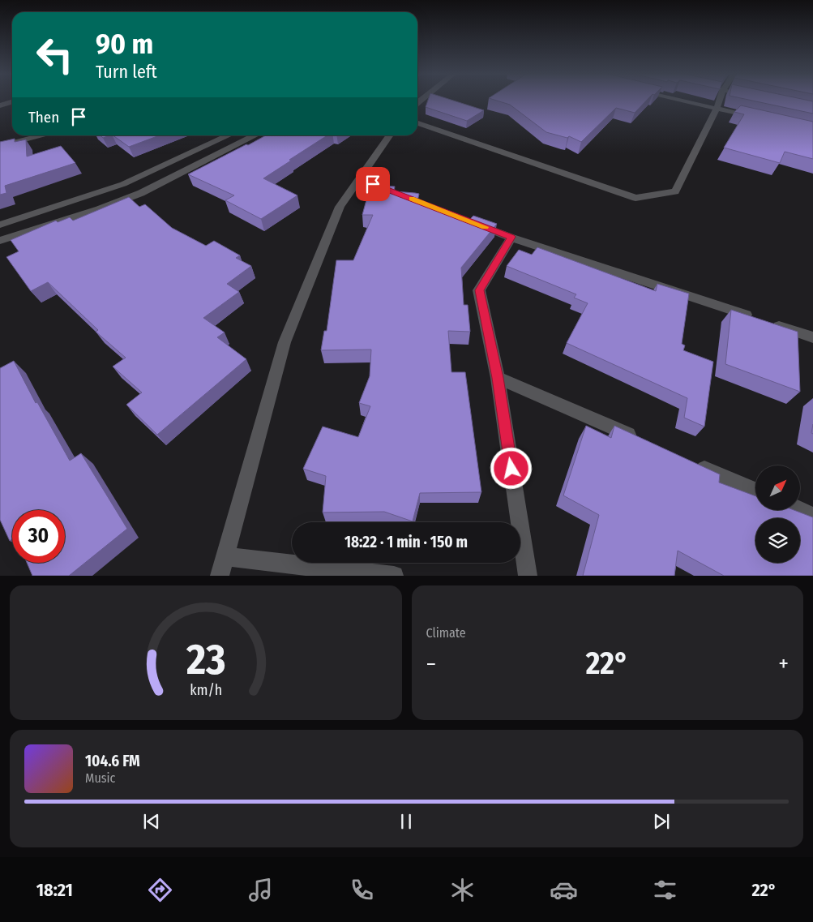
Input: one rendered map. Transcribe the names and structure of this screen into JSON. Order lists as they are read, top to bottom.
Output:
{
  "north": "top right",
  "page": {
    "turn": ["90 m", "Turn left"],
    "then": "Then",
    "limit": "30",
    "trip": "18:22 · 1 min · 150 m",
    "tile": "Climate",
    "heat": ["−", "22°", "+"],
    "song": ["104.6 FM", "Music"],
    "tabs": ["18:21", "22°"],
    "gauge": ["23", "km/h"]
  }
}
